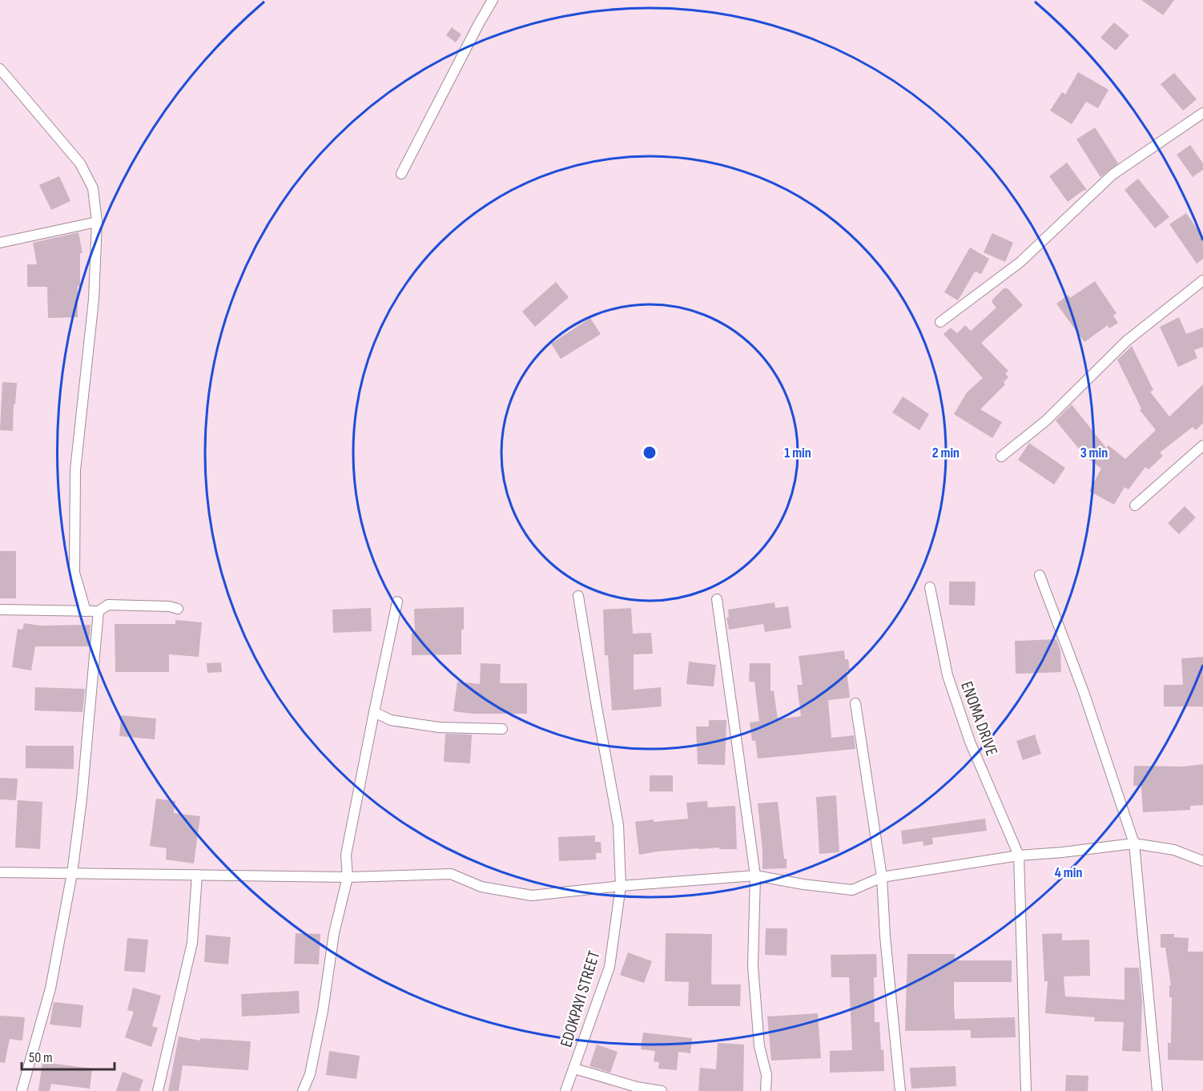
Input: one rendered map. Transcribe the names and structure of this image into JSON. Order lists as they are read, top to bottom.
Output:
{
  "streets": {
    "street": ["ENOMA DRIVE", "EDOKPAYI STREET"]
  },
  "scale_bar": "50 m",
  "rings": [
    "1 min",
    "2 min",
    "3 min",
    "4 min"
  ]
}
